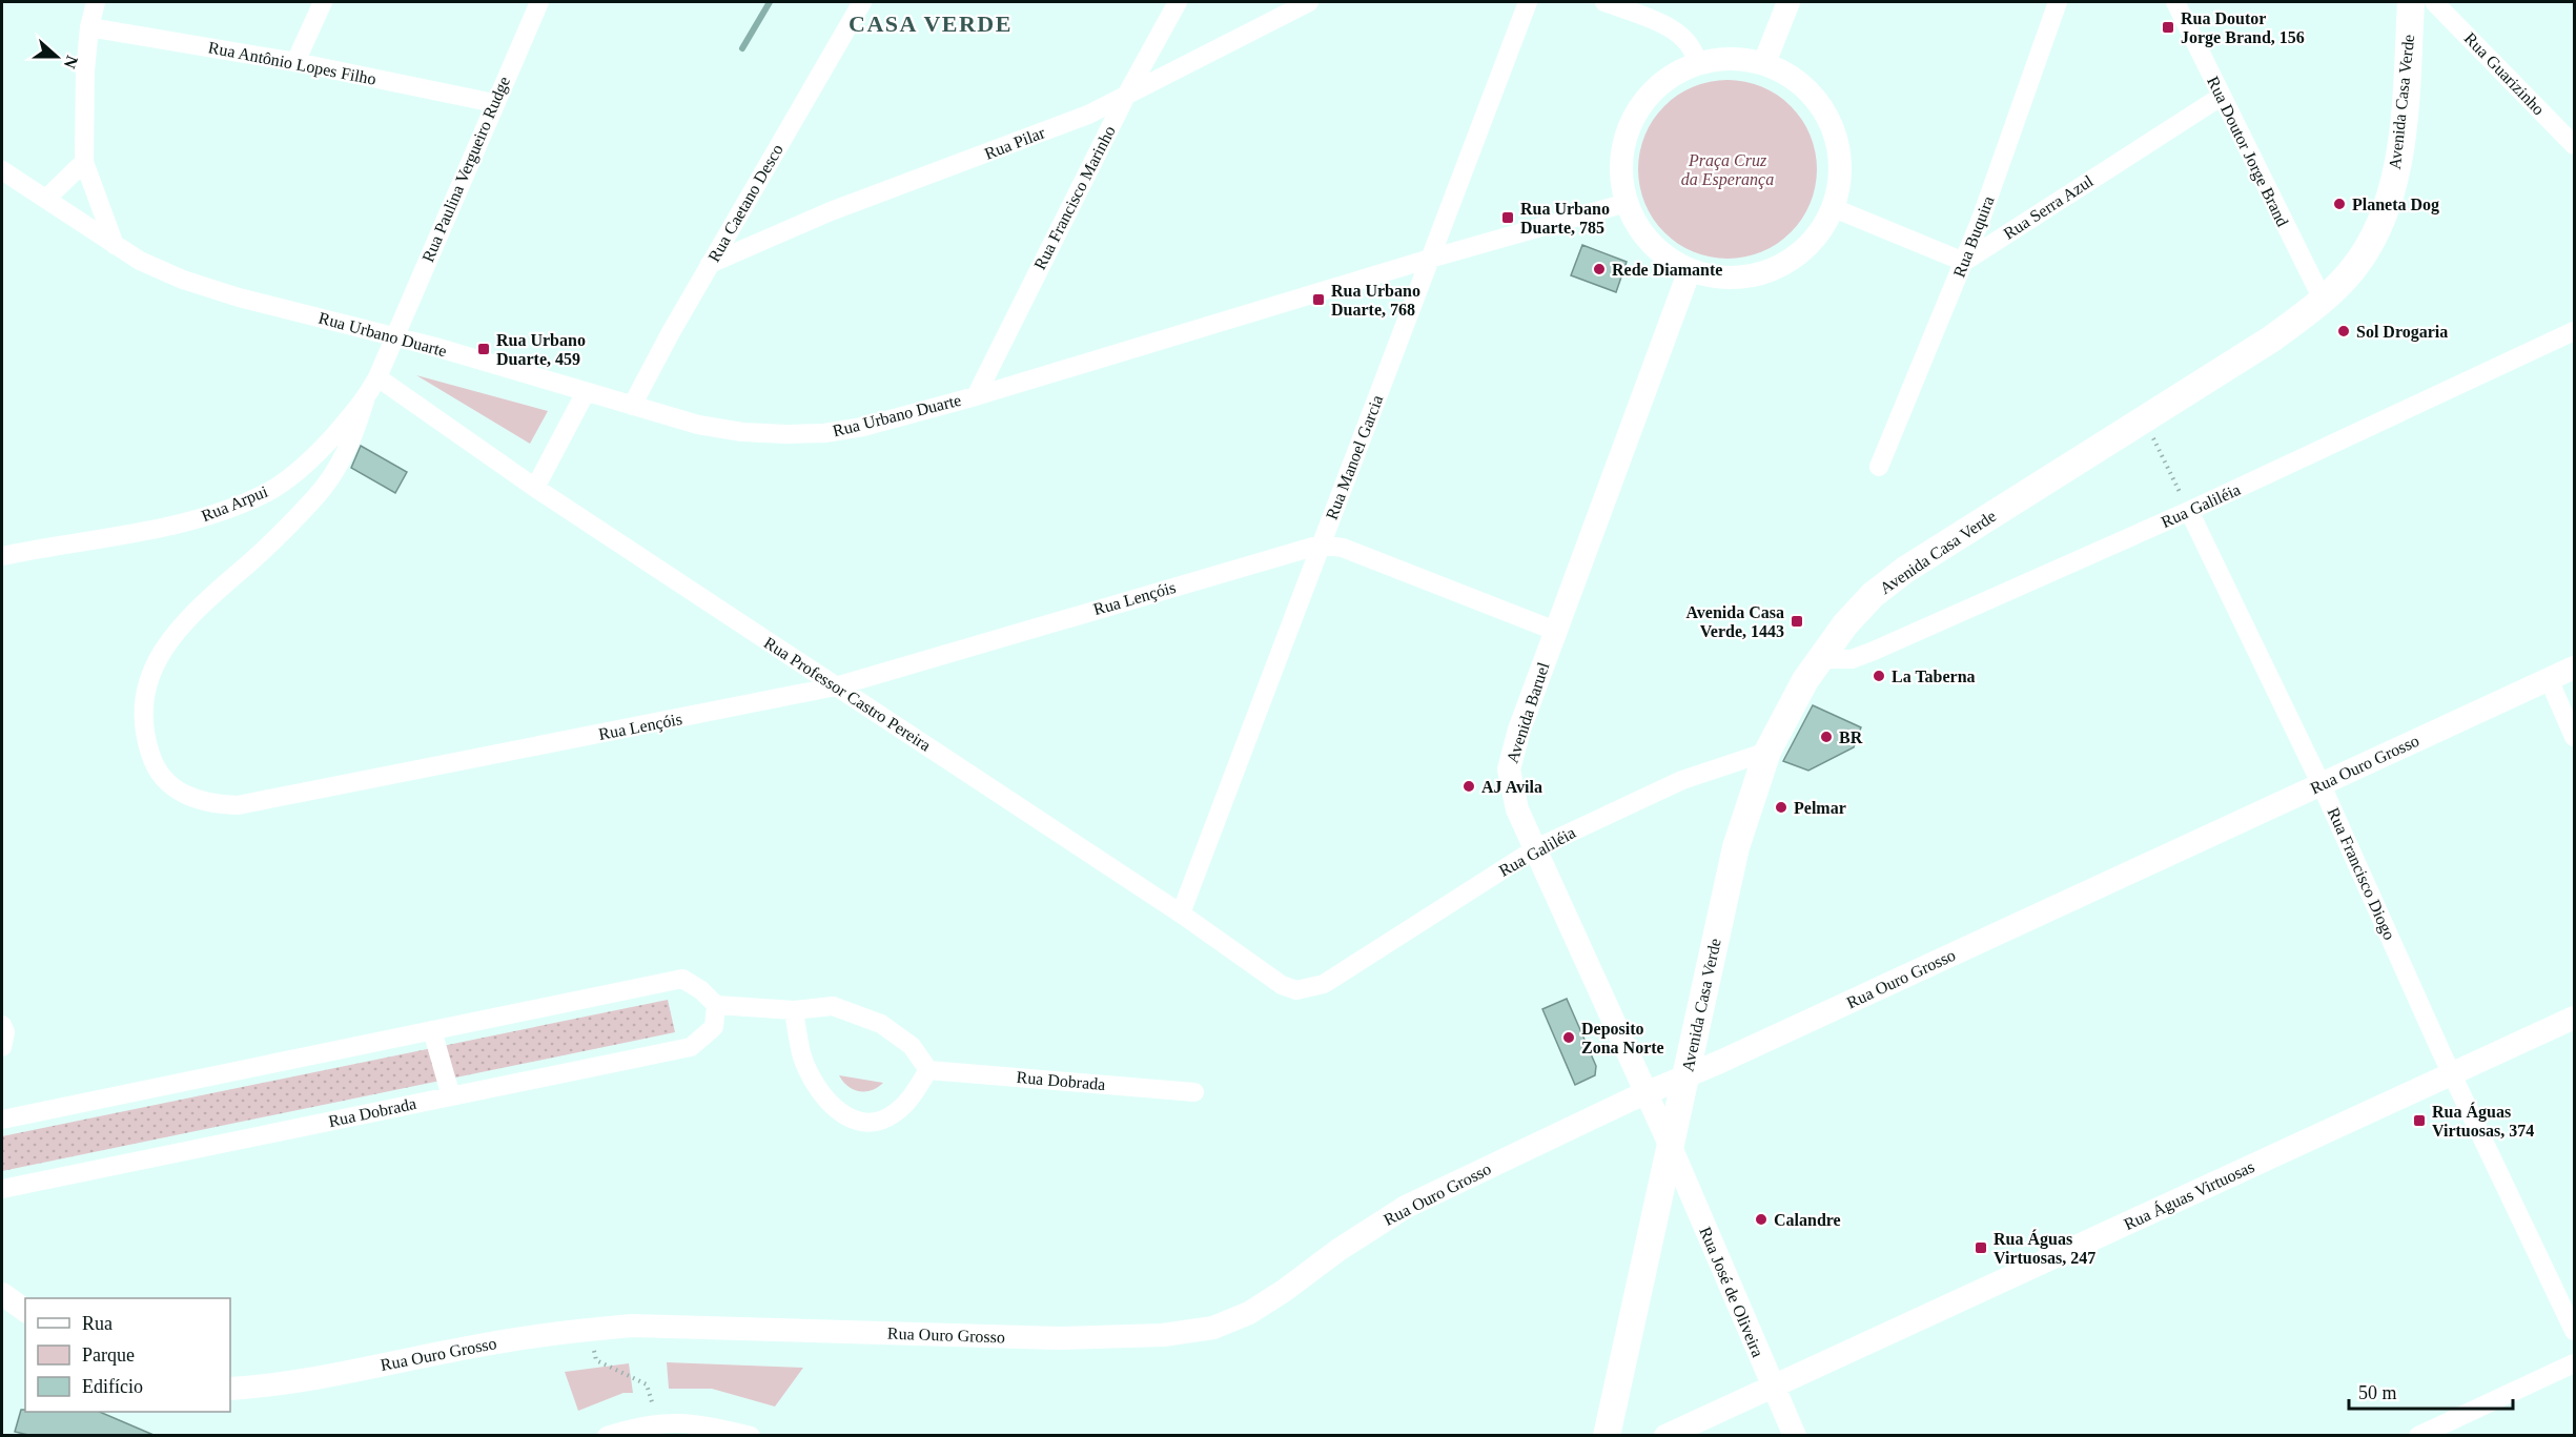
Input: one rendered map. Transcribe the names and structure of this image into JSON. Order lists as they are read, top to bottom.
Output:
{
  "streets": {
    "main road": ["Avenida Casa Verde"],
    "street": [
      "Rua Antônio Lopes Filho",
      "Rua Guarizinho",
      "Rua Pilar",
      "Rua Doutor Jorge Brand",
      "Rua Paulina Vergueiro Rudge",
      "Rua Francisco Marinho",
      "Rua Caetano Desco",
      "Rua Serra Azul",
      "Rua Buquira",
      "Rua Urbano Duarte",
      "Rua Manoel Garcia",
      "Rua Arpui",
      "Rua Galiléia",
      "Rua Lençóis",
      "Rua Professor Castro Pereira",
      "Avenida Baruel",
      "Rua Ouro Grosso",
      "Rua Francisco Diogo",
      "Rua Dobrada",
      "Rua Águas Virtuosas",
      "Rua José de Oliveira"
    ]
  },
  "crossings": [
    ["Rua Antônio Lopes Filho", "Rua Paulina Vergueiro Rudge"],
    ["Avenida Casa Verde", "Rua Doutor Jorge Brand"],
    ["Avenida Casa Verde", "Rua Galiléia"],
    ["Avenida Casa Verde", "Avenida Baruel"],
    ["Avenida Casa Verde", "Rua Ouro Grosso"],
    ["Avenida Casa Verde", "Rua José de Oliveira"],
    ["Rua Pilar", "Rua Francisco Marinho"],
    ["Rua Pilar", "Rua Caetano Desco"],
    ["Rua Doutor Jorge Brand", "Rua Serra Azul"],
    ["Rua Paulina Vergueiro Rudge", "Rua Urbano Duarte"],
    ["Rua Paulina Vergueiro Rudge", "Rua Arpui"],
    ["Rua Francisco Marinho", "Rua Urbano Duarte"],
    ["Rua Caetano Desco", "Rua Urbano Duarte"],
    ["Rua Serra Azul", "Rua Buquira"],
    ["Rua Urbano Duarte", "Rua Manoel Garcia"],
    ["Rua Urbano Duarte", "Rua Arpui"],
    ["Rua Urbano Duarte", "Avenida Baruel"],
    ["Rua Manoel Garcia", "Rua Lençóis"],
    ["Rua Manoel Garcia", "Rua Professor Castro Pereira"],
    ["Rua Arpui", "Rua Lençóis"],
    ["Rua Arpui", "Rua Professor Castro Pereira"],
    ["Rua Galiléia", "Rua Professor Castro Pereira"],
    ["Rua Galiléia", "Avenida Baruel"],
    ["Rua Galiléia", "Rua Francisco Diogo"],
    ["Rua Lençóis", "Rua Professor Castro Pereira"],
    ["Rua Lençóis", "Avenida Baruel"],
    ["Avenida Baruel", "Rua Ouro Grosso"],
    ["Avenida Baruel", "Rua José de Oliveira"],
    ["Rua Ouro Grosso", "Rua Francisco Diogo"],
    ["Rua Francisco Diogo", "Rua Águas Virtuosas"],
    ["Rua Águas Virtuosas", "Rua José de Oliveira"]
  ],
  "districts": ["CASA VERDE"],
  "parks": ["Praça Cruz da Esperança"],
  "places": {
    "transit": [
      "Rua Doutor Jorge Brand, 156",
      "Rua Urbano Duarte, 785",
      "Rua Urbano Duarte, 768",
      "Rua Urbano Duarte, 459",
      "Avenida Casa Verde, 1443",
      "Rua Águas Virtuosas, 374",
      "Rua Águas Virtuosas, 247"
    ],
    "other": [
      "Planeta Dog",
      "Rede Diamante",
      "Sol Drogaria",
      "La Taberna",
      "BR",
      "AJ Avila",
      "Pelmar",
      "Deposito Zona Norte",
      "Calandre"
    ]
  },
  "legend": ["Rua", "Parque", "Edifício"],
  "scale_bar": "50 m",
  "north": "right"
}
